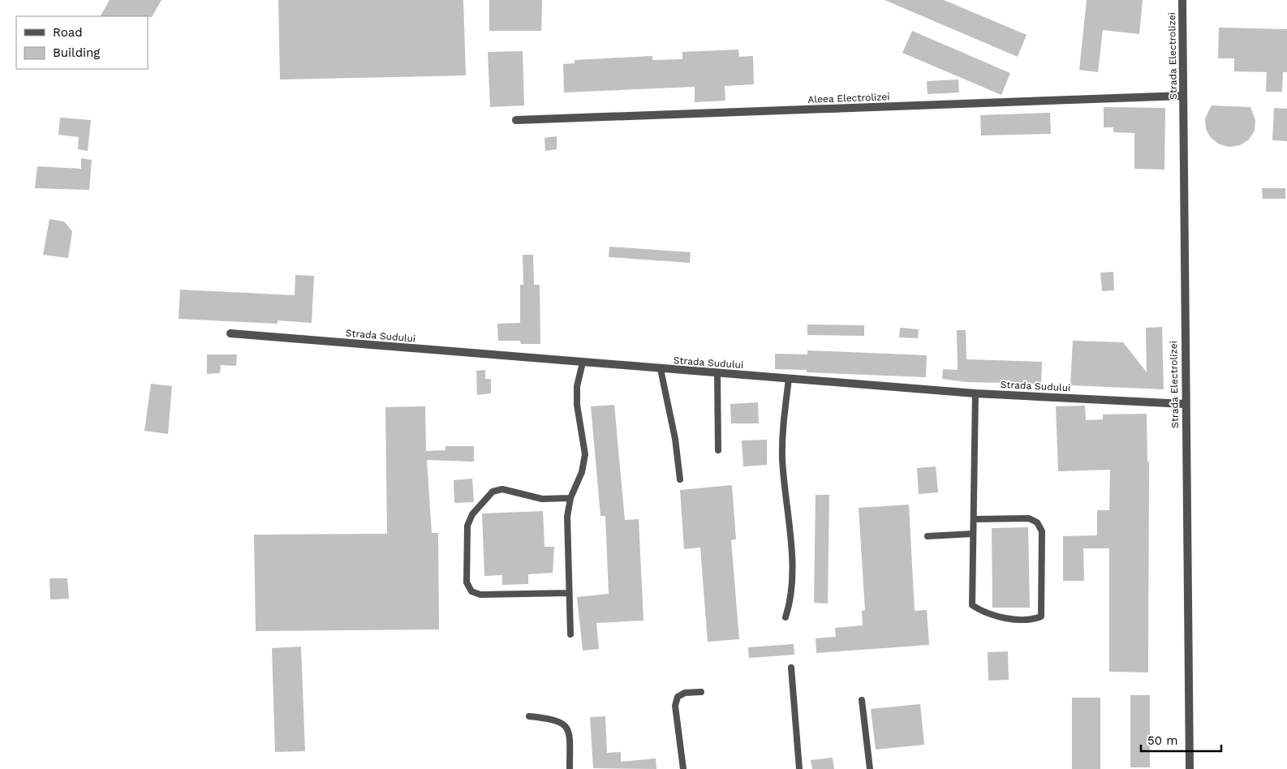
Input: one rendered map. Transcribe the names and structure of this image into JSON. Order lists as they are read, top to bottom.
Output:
{
  "streets": {
    "street": ["Strada Electrolizei", "Aleea Electrolizei", "Strada Sudului"]
  },
  "crossings": [
    ["Strada Electrolizei", "Aleea Electrolizei"],
    ["Strada Electrolizei", "Strada Sudului"]
  ],
  "legend": ["Road", "Building"],
  "scale_bar": "50 m"
}
